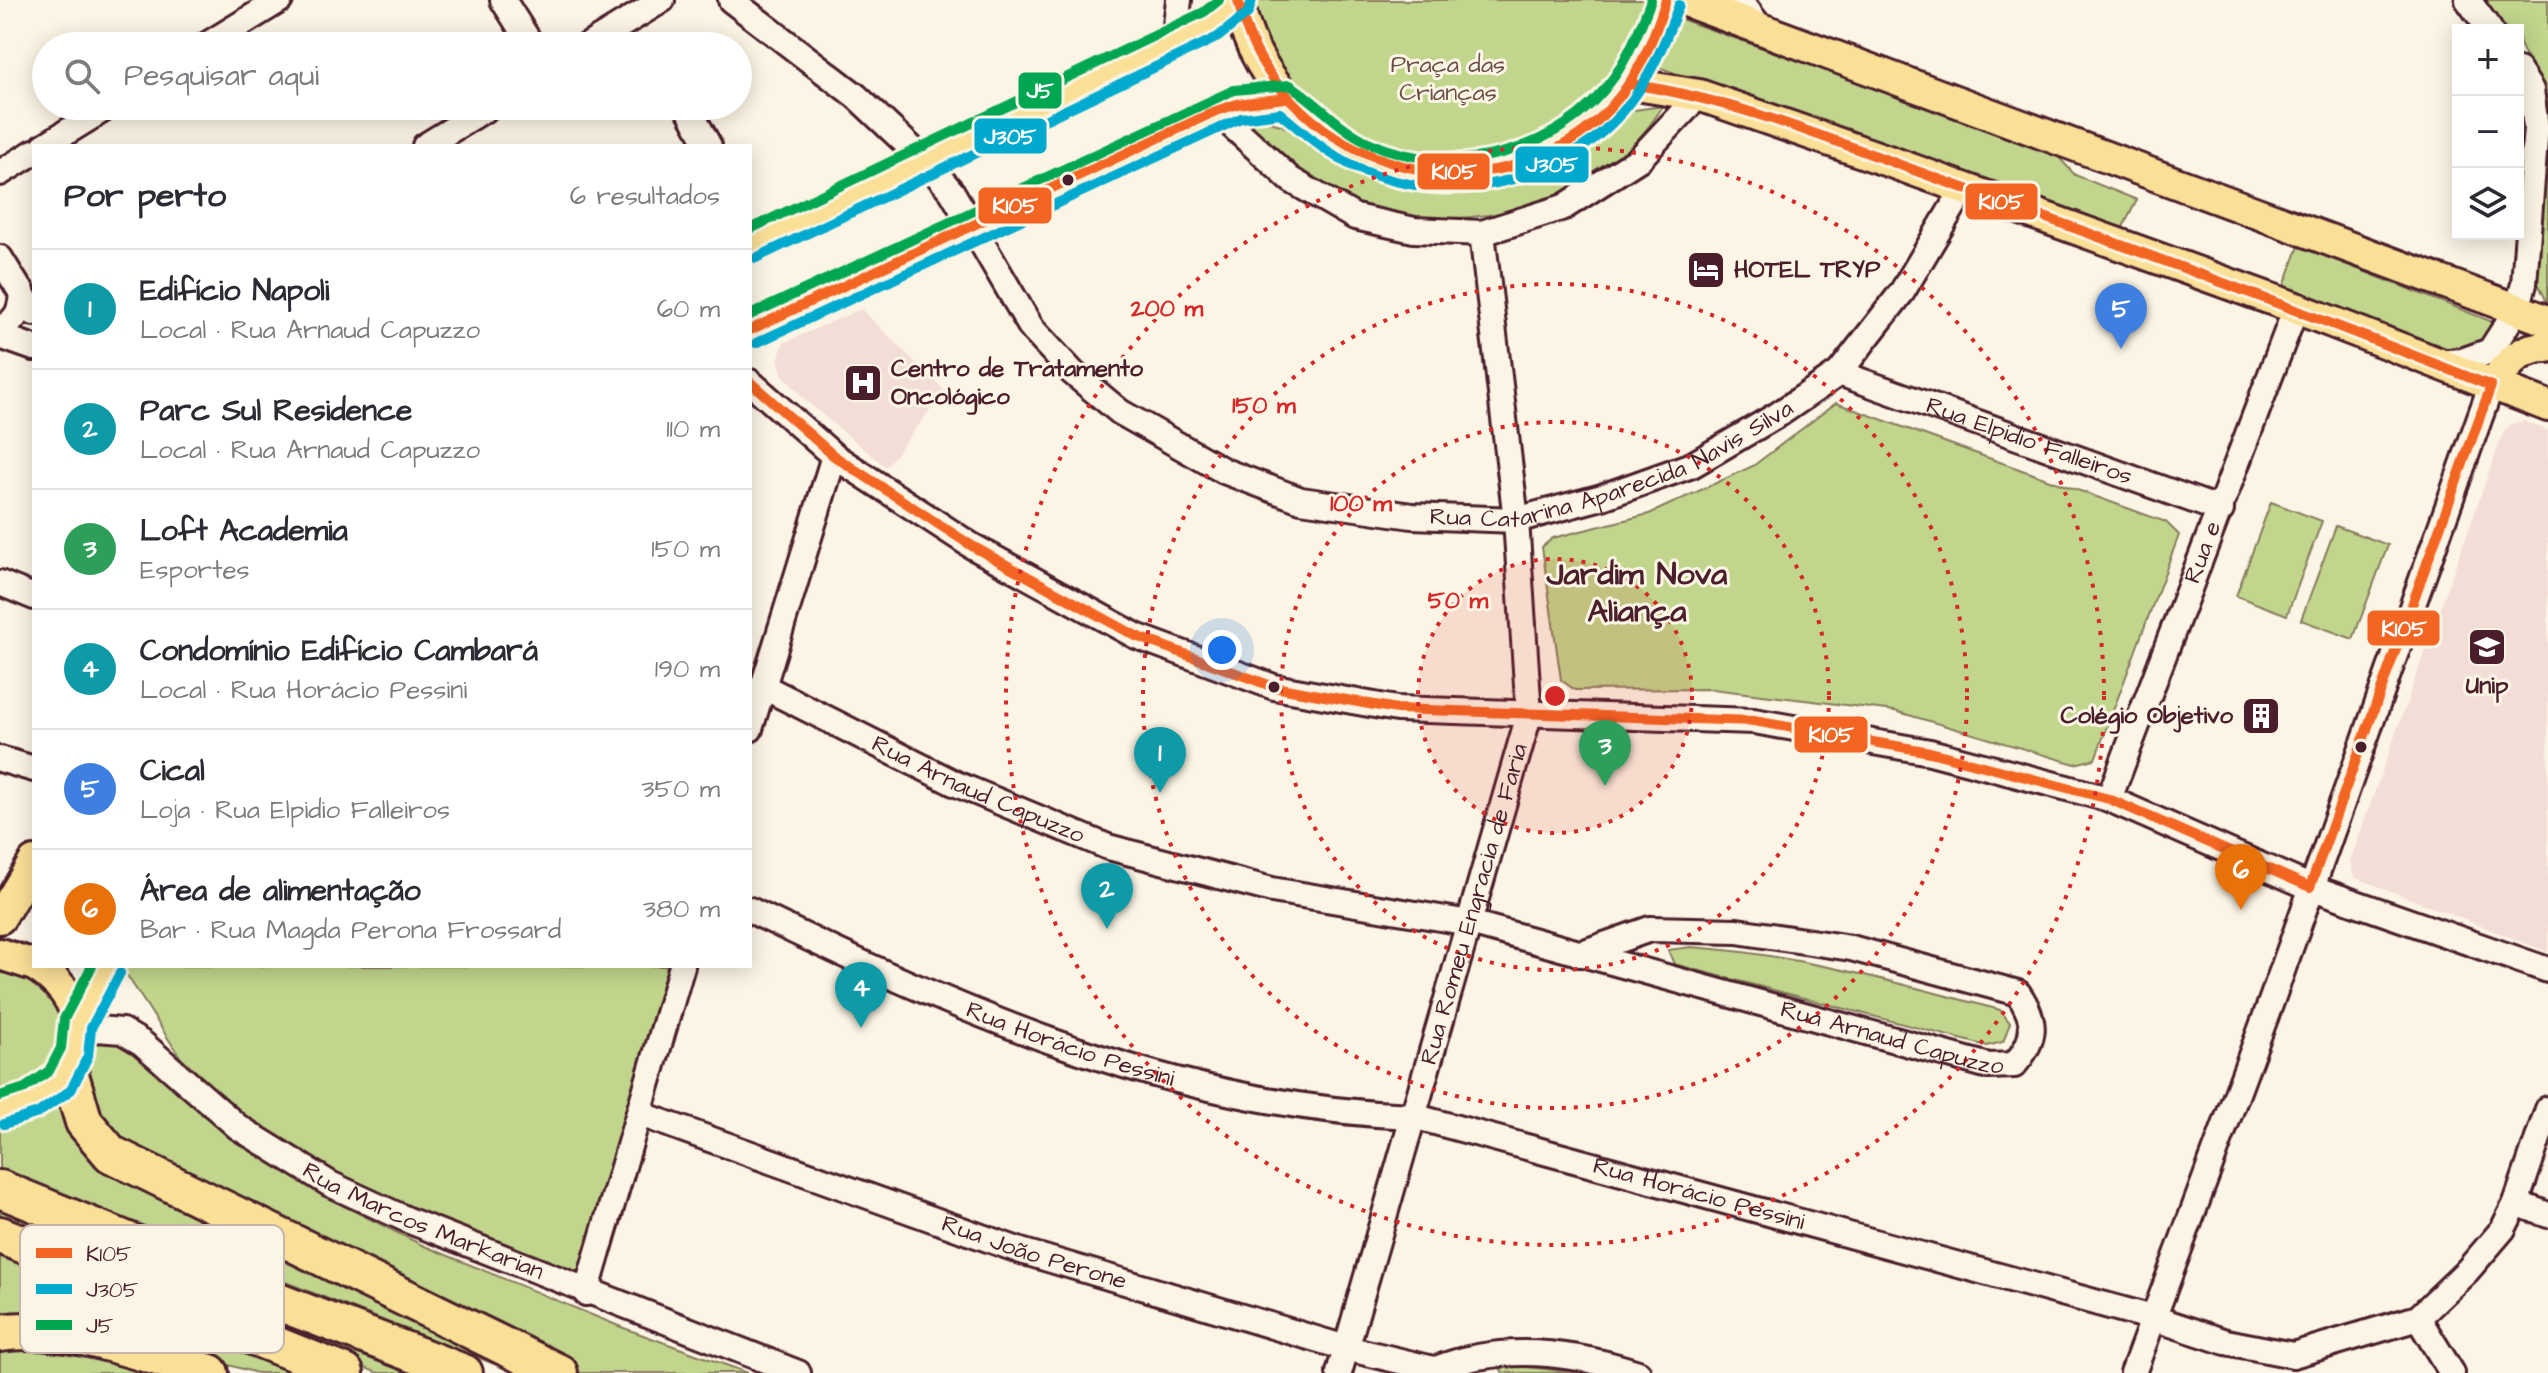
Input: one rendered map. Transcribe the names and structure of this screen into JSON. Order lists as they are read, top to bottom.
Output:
{
  "streets": {
    "street": [
      "Rua Elpidio Falleiros",
      "Rua Catarina Aparecida Navis Silva",
      "Rua e",
      "Rua Arnaud Capuzzo",
      "Rua Romeu Engracia de Faria",
      "Rua Horácio Pessini",
      "Rua Marcos Markarian",
      "Rua João Perone"
    ]
  },
  "crossings": [
    ["Rua Elpidio Falleiros", "Rua Catarina Aparecida Navis Silva"],
    ["Rua Elpidio Falleiros", "Rua e"],
    ["Rua Catarina Aparecida Navis Silva", "Rua Romeu Engracia de Faria"],
    ["Rua Arnaud Capuzzo", "Rua Romeu Engracia de Faria"],
    ["Rua Romeu Engracia de Faria", "Rua Horácio Pessini"],
    ["Rua Romeu Engracia de Faria", "Rua João Perone"]
  ],
  "districts": ["Jardim Nova Aliança"],
  "parks": ["Praça das Crianças"],
  "places": {
    "hotel": ["HOTEL TRYP"],
    "hospital": ["Centro de Tratamento Oncológico"],
    "school or university": ["Unip"],
    "building": ["Colégio Objetivo"]
  },
  "lines": ["transit line K105", "transit line J305", "transit line J5"],
  "legend": ["K105", "J305", "J5"],
  "page": {
    "map_buttons": ["+", "−"],
    "search": "Pesquisar aqui",
    "heading": ["Por perto", "6 resultados"],
    "list": [
      {
        "mark": "1",
        "name": "Edifício Napoli",
        "note": "Local · Rua Arnaud Capuzzo",
        "value": "60 m"
      },
      {
        "mark": "2",
        "name": "Parc Sul Residence",
        "note": "Local · Rua Arnaud Capuzzo",
        "value": "110 m"
      },
      {
        "mark": "3",
        "name": "Loft Academia",
        "note": "Esportes",
        "value": "150 m"
      },
      {
        "mark": "4",
        "name": "Condomínio Edifício Cambará",
        "note": "Local · Rua Horácio Pessini",
        "value": "190 m"
      },
      {
        "mark": "5",
        "name": "Cical",
        "note": "Loja · Rua Elpidio Falleiros",
        "value": "350 m"
      },
      {
        "mark": "6",
        "name": "Área de alimentação",
        "note": "Bar · Rua Magda Perona Frossard",
        "value": "380 m"
      }
    ],
    "pins": [
      "5",
      "3",
      "1",
      "6",
      "2",
      "4"
    ]
  },
  "rings": [
    "200 m",
    "150 m",
    "100 m",
    "50 m"
  ]
}
